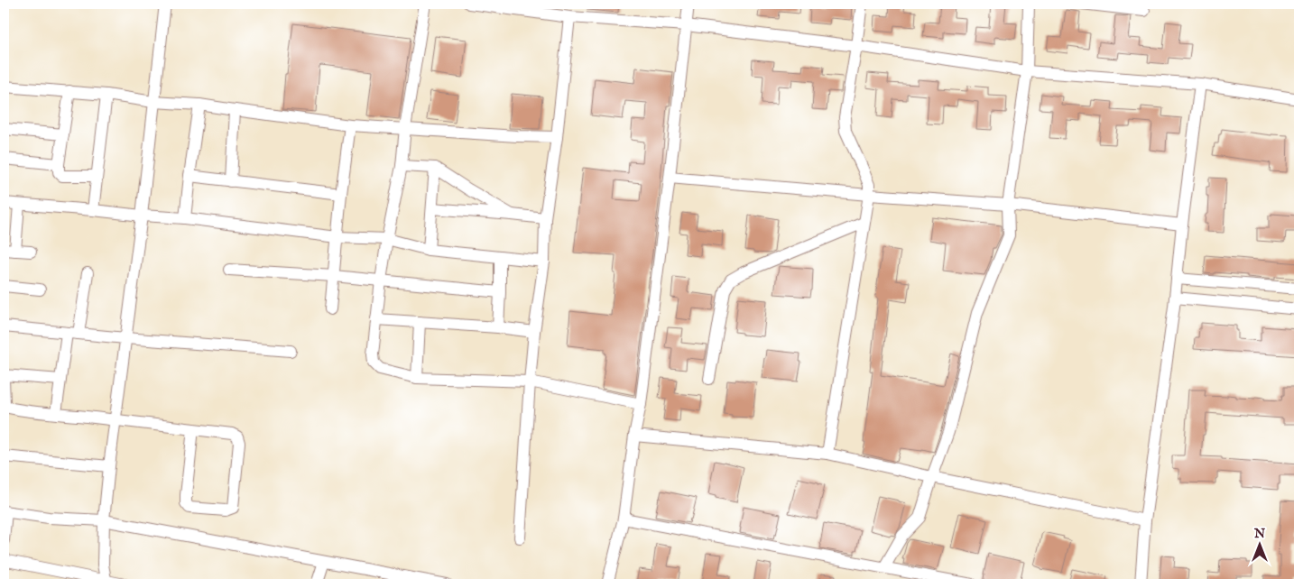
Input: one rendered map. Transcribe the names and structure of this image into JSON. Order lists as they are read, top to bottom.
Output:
{
  "north": "top"
}
